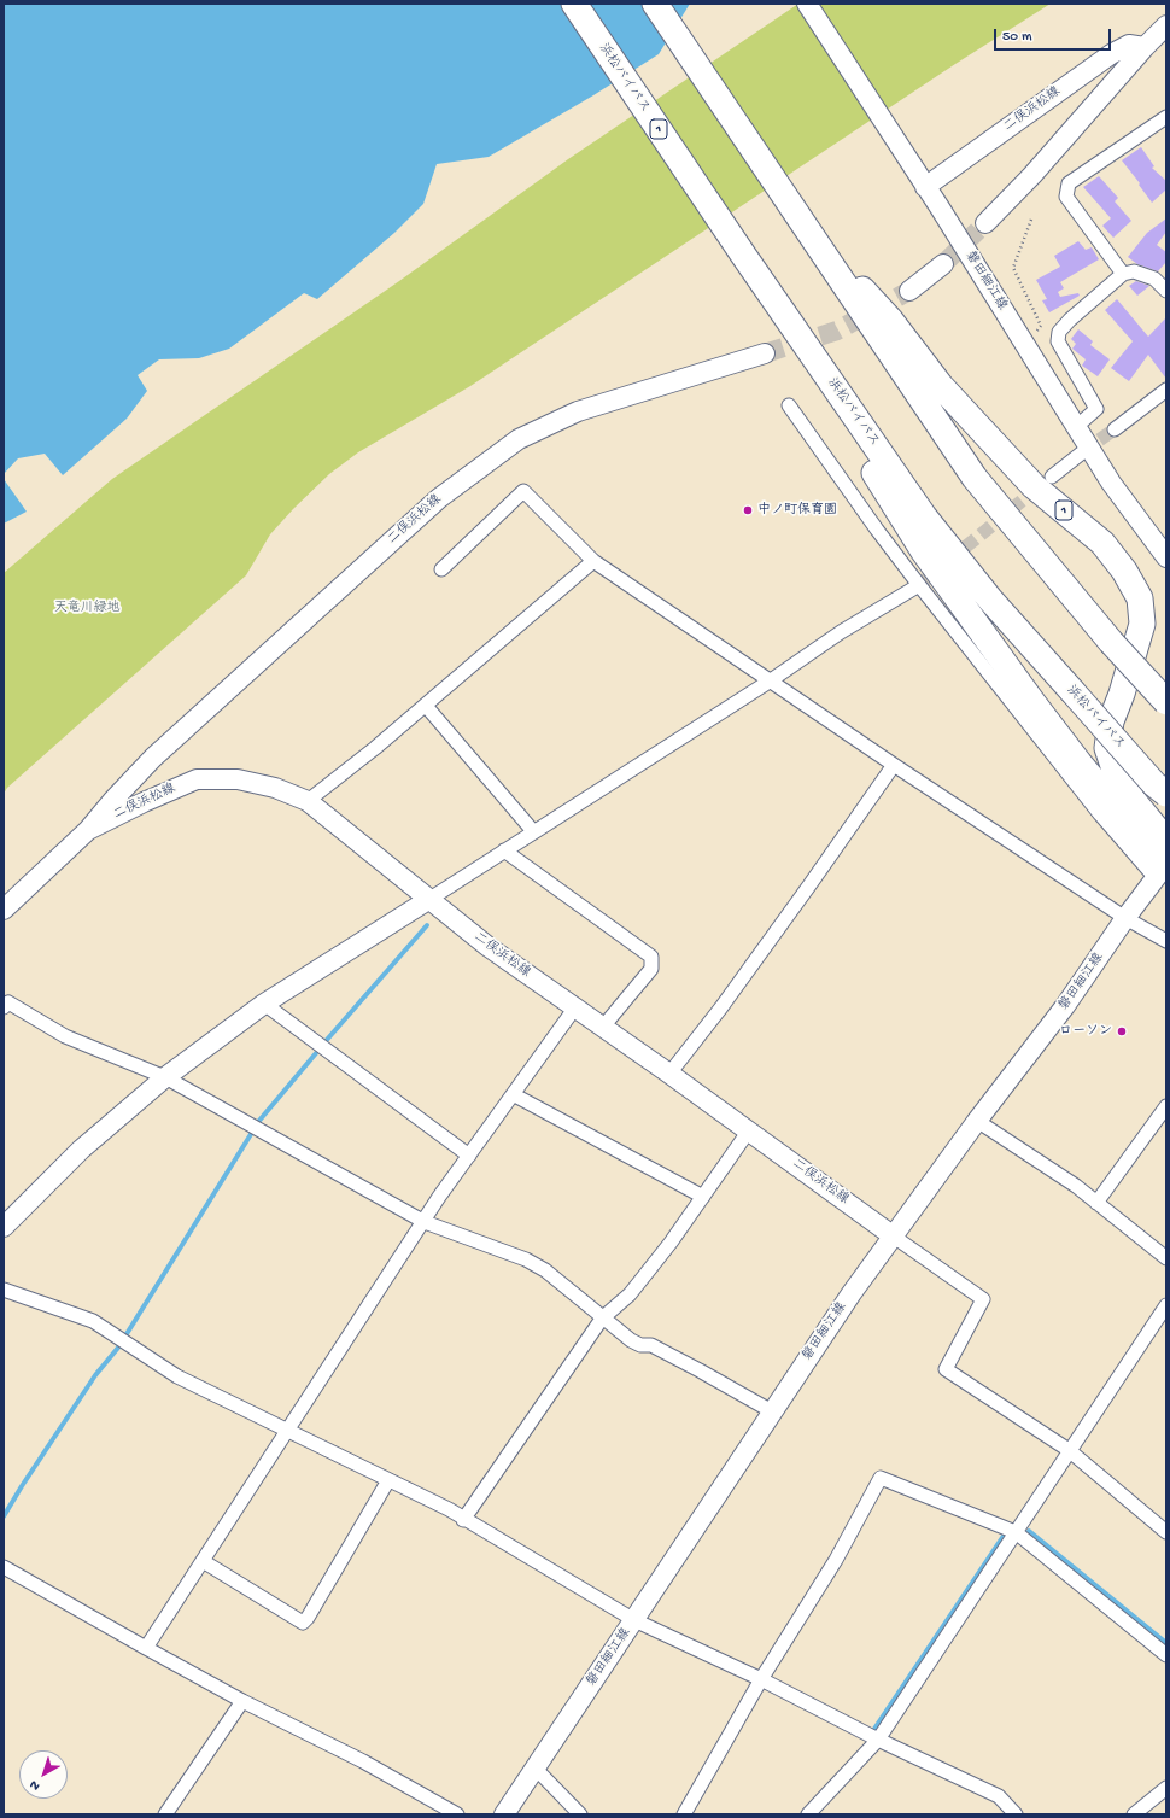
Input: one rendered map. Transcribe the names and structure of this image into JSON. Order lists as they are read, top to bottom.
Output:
{
  "streets": {
    "highway": ["浜松バイパス", "1"],
    "main road": ["二俣浜松線", "磐田細江線"]
  },
  "crossings": [
    ["浜松バイパス", "1"],
    ["二俣浜松線", "磐田細江線"],
    ["1", "磐田細江線"]
  ],
  "parks": ["天竜川緑地"],
  "places": ["中ノ町保育園", "ローソン"],
  "scale_bar": "50 m",
  "north": "bottom left"
}
